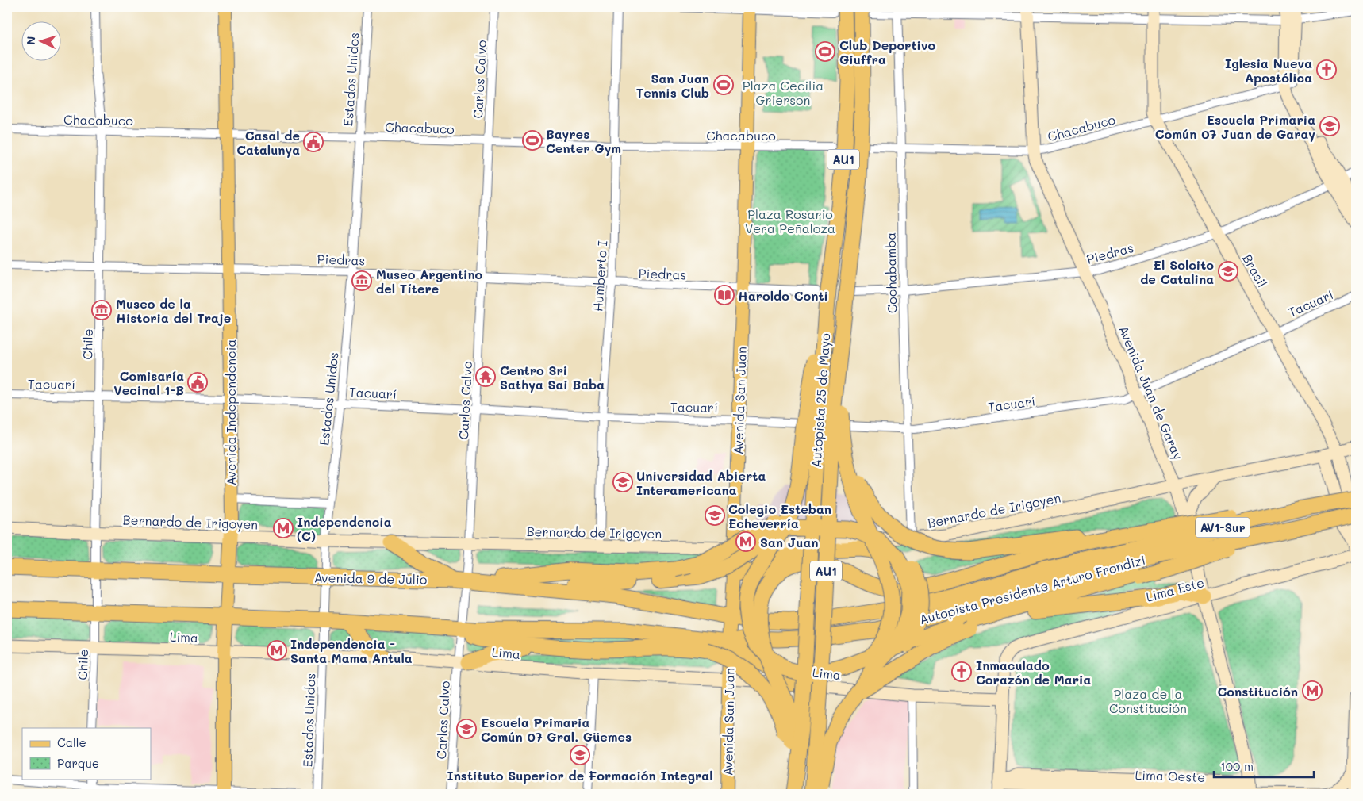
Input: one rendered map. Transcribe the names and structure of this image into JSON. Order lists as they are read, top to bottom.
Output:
{
  "streets": {
    "highway": [
      "AU1",
      "Autopista 25 de Mayo",
      "AV1-Sur",
      "Avenida 9 de Julio",
      "Autopista Presidente Arturo Frondizi"
    ],
    "main road": ["Avenida San Juan", "Avenida Independencia"],
    "street": [
      "Estados Unidos",
      "Carlos Calvo",
      "Chacabuco",
      "Piedras",
      "Brasil",
      "Cochabamba",
      "Humberto I",
      "Tacuarí",
      "Chile",
      "Avenida Juan de Garay",
      "Bernardo de Irigoyen",
      "Lima Este",
      "Lima",
      "Lima Oeste"
    ]
  },
  "crossings": [
    ["Estados Unidos", "Chacabuco"],
    ["Estados Unidos", "Piedras"],
    ["Estados Unidos", "Tacuarí"],
    ["Estados Unidos", "Bernardo de Irigoyen"],
    ["Estados Unidos", "Avenida 9 de Julio"],
    ["Estados Unidos", "Lima"],
    ["Carlos Calvo", "Chacabuco"],
    ["Carlos Calvo", "Piedras"],
    ["Carlos Calvo", "Tacuarí"],
    ["Carlos Calvo", "Bernardo de Irigoyen"],
    ["Carlos Calvo", "Avenida 9 de Julio"],
    ["Carlos Calvo", "Lima"],
    ["Chacabuco", "Brasil"],
    ["Chacabuco", "Cochabamba"],
    ["Chacabuco", "Humberto I"],
    ["Chacabuco", "Chile"],
    ["Chacabuco", "Avenida Juan de Garay"],
    ["Chacabuco", "Avenida San Juan"],
    ["Chacabuco", "Avenida Independencia"],
    ["Piedras", "Brasil"],
    ["Piedras", "Cochabamba"],
    ["Piedras", "Humberto I"],
    ["Piedras", "Chile"],
    ["Piedras", "Avenida Juan de Garay"],
    ["Piedras", "Avenida San Juan"],
    ["Piedras", "Autopista 25 de Mayo"],
    ["Piedras", "Avenida Independencia"],
    ["Brasil", "Tacuarí"],
    ["Brasil", "Bernardo de Irigoyen"],
    ["Brasil", "Lima Este"],
    ["Cochabamba", "Tacuarí"],
    ["Cochabamba", "Bernardo de Irigoyen"],
    ["Humberto I", "Tacuarí"],
    ["Humberto I", "Bernardo de Irigoyen"],
    ["Tacuarí", "Chile"],
    ["Tacuarí", "Avenida Juan de Garay"],
    ["Tacuarí", "Avenida San Juan"],
    ["Tacuarí", "Avenida Independencia"],
    ["Chile", "Bernardo de Irigoyen"],
    ["Chile", "Avenida 9 de Julio"],
    ["Chile", "Lima"],
    ["Avenida Juan de Garay", "Bernardo de Irigoyen"],
    ["Avenida Juan de Garay", "Lima Este"],
    ["Avenida Juan de Garay", "Lima Oeste"],
    ["Avenida San Juan", "Bernardo de Irigoyen"],
    ["Avenida San Juan", "Avenida 9 de Julio"],
    ["Avenida San Juan", "Autopista Presidente Arturo Frondizi"],
    ["Avenida San Juan", "Lima"],
    ["Avenida Independencia", "Bernardo de Irigoyen"],
    ["Avenida Independencia", "Avenida 9 de Julio"],
    ["Avenida Independencia", "Lima"],
    ["Avenida 9 de Julio", "Autopista Presidente Arturo Frondizi"],
    ["Lima Este", "Lima"]
  ],
  "parks": ["Plaza Cecilia Grierson", "Plaza Rosario Vera Peñaloza", "Plaza de la Constitución"],
  "places": {
    "sports": ["Club Deportivo Giuffra", "San Juan Tennis Club", "Bayres Center Gym"],
    "church": ["Iglesia Nueva Apostólica", "Inmaculado Corazón de Maria"],
    "school or university": [
      "Escuela Primaria Común 07 Juan de Garay",
      "El Solcito de Catalina",
      "Universidad Abierta Interamericana",
      "Colegio Esteban Echeverría",
      "Escuela Primaria Común 07 Gral. Güemes",
      "Instituto Superior de Formación Integral"
    ],
    "public building": ["Casal de Catalunya", "Comisaría Vecinal 1-B"],
    "museum": ["Museo Argentino del Títere", "Museo de la Historia del Traje"],
    "library": ["Haroldo Conti"],
    "temple": ["Centro Sri Sathya Sai Baba"],
    "metro station": [
      "Independencia (C)",
      "San Juan",
      "Independencia - Santa Mama Antula",
      "Constitución"
    ]
  },
  "legend": ["Calle", "Parque"],
  "scale_bar": "100 m",
  "north": "left"
}
